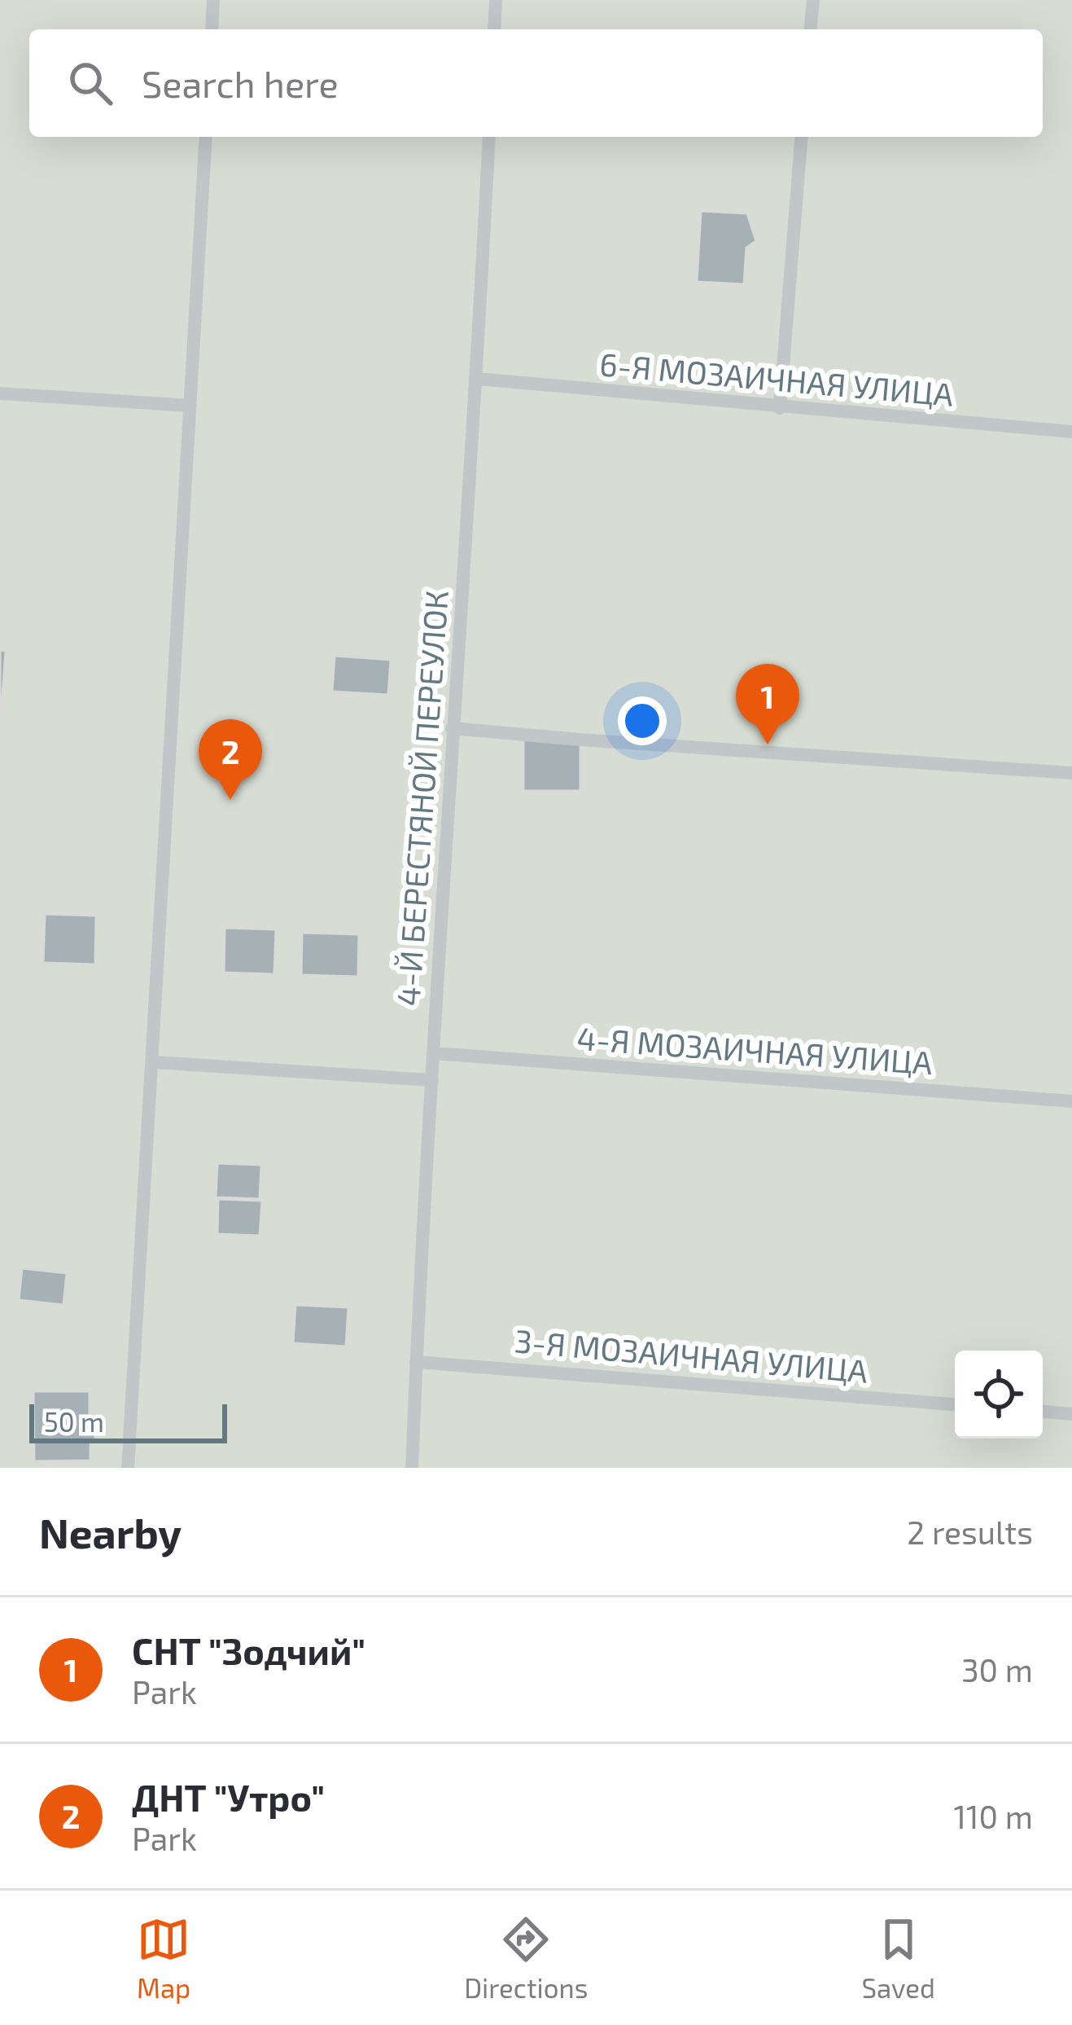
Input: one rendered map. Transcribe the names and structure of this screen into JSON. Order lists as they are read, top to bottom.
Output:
{
  "streets": {
    "lane": [
      "6-Я МОЗАИЧНАЯ УЛИЦА",
      "4-Й БЕРЕСТЯНОЙ ПЕРЕУЛОК",
      "4-Я МОЗАИЧНАЯ УЛИЦА",
      "3-Я МОЗАИЧНАЯ УЛИЦА"
    ]
  },
  "crossings": [
    ["6-Я МОЗАИЧНАЯ УЛИЦА", "4-Й БЕРЕСТЯНОЙ ПЕРЕУЛОК"],
    ["4-Й БЕРЕСТЯНОЙ ПЕРЕУЛОК", "4-Я МОЗАИЧНАЯ УЛИЦА"],
    ["4-Й БЕРЕСТЯНОЙ ПЕРЕУЛОК", "3-Я МОЗАИЧНАЯ УЛИЦА"]
  ],
  "scale_bar": "50 m",
  "page": {
    "search": "Search here",
    "pins": ["1", "2"],
    "scale": "50 m",
    "heading": ["Nearby", "2 results"],
    "list": [
      {
        "mark": "1",
        "name": "СНТ \"Зодчий\"",
        "note": "Park",
        "value": "30 m"
      },
      {
        "mark": "2",
        "name": "ДНТ \"Утро\"",
        "note": "Park",
        "value": "110 m"
      }
    ],
    "nav": ["Map", "Directions", "Saved"]
  }
}
